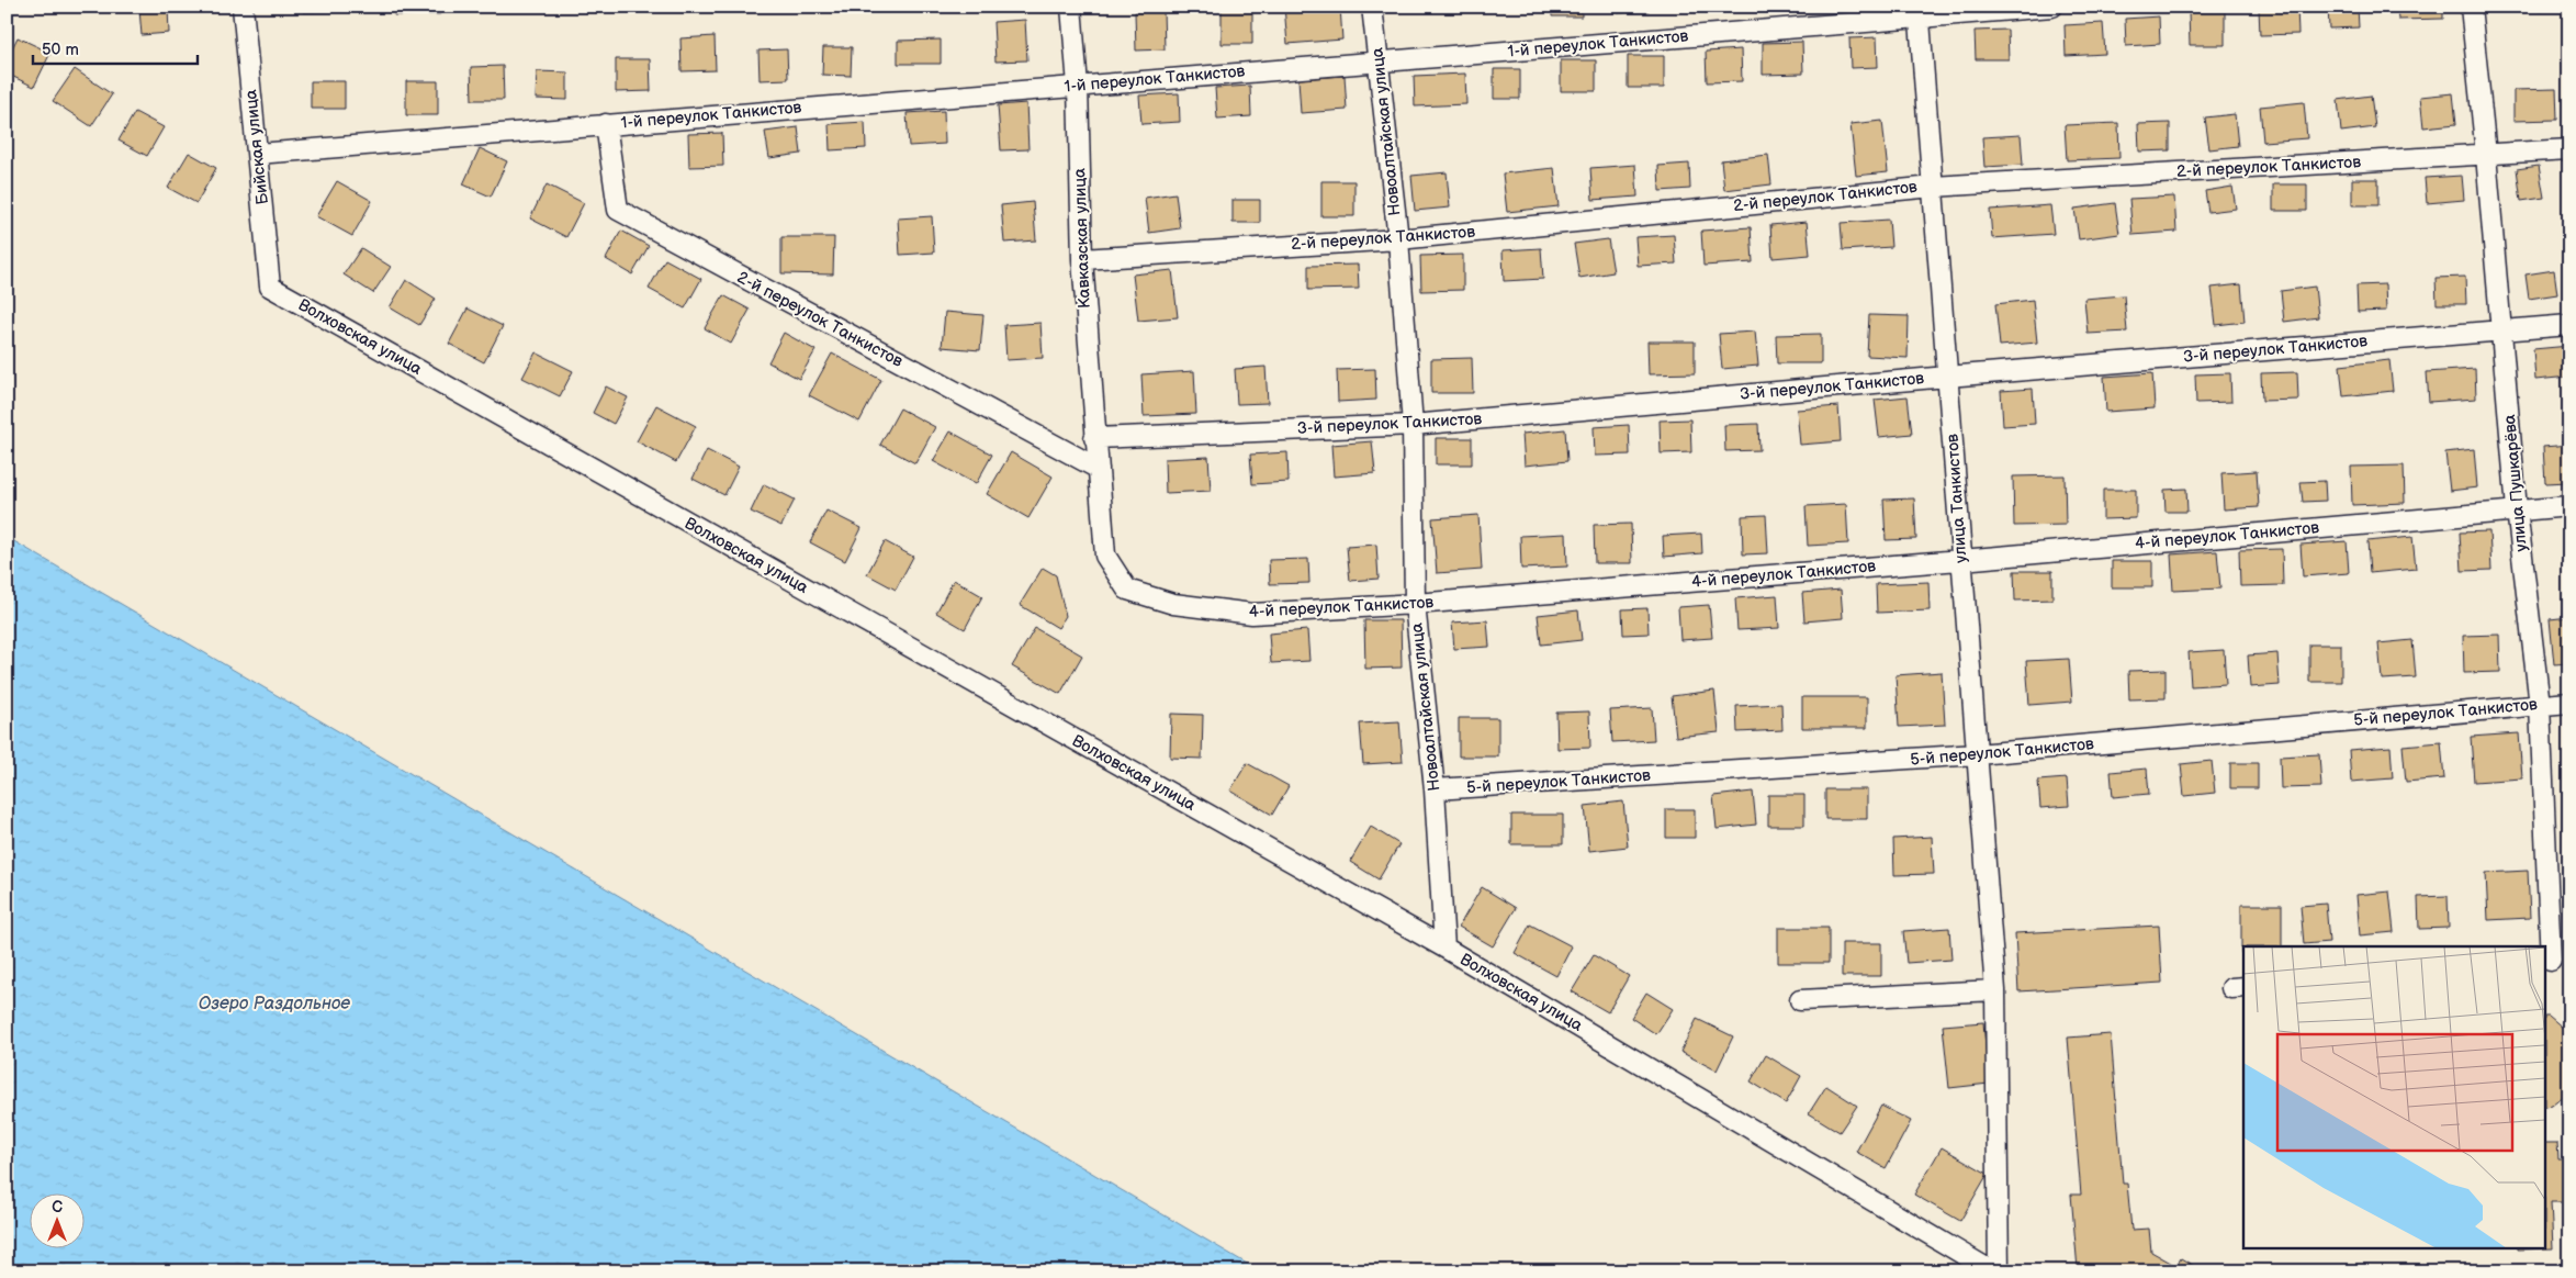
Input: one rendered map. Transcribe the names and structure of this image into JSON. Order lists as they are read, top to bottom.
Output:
{
  "streets": {
    "street": [
      "1-й переулок Танкистов",
      "Новоалтайская улица",
      "Бийская улица",
      "2-й переулок Танкистов",
      "Кавказская улица",
      "Волховская улица",
      "3-й переулок Танкистов",
      "улица Пушкарёва",
      "улица Танкистов",
      "4-й переулок Танкистов",
      "5-й переулок Танкистов"
    ]
  },
  "crossings": [
    ["1-й переулок Танкистов", "Новоалтайская улица"],
    ["1-й переулок Танкистов", "Бийская улица"],
    ["1-й переулок Танкистов", "2-й переулок Танкистов"],
    ["1-й переулок Танкистов", "Кавказская улица"],
    ["1-й переулок Танкистов", "улица Танкистов"],
    ["Новоалтайская улица", "2-й переулок Танкистов"],
    ["Новоалтайская улица", "Волховская улица"],
    ["Новоалтайская улица", "3-й переулок Танкистов"],
    ["Новоалтайская улица", "4-й переулок Танкистов"],
    ["Новоалтайская улица", "5-й переулок Танкистов"],
    ["Бийская улица", "Волховская улица"],
    ["2-й переулок Танкистов", "Кавказская улица"],
    ["2-й переулок Танкистов", "улица Пушкарёва"],
    ["2-й переулок Танкистов", "улица Танкистов"],
    ["2-й переулок Танкистов", "4-й переулок Танкистов"],
    ["Кавказская улица", "3-й переулок Танкистов"],
    ["Кавказская улица", "4-й переулок Танкистов"],
    ["3-й переулок Танкистов", "улица Пушкарёва"],
    ["3-й переулок Танкистов", "улица Танкистов"],
    ["улица Пушкарёва", "4-й переулок Танкистов"],
    ["улица Пушкарёва", "5-й переулок Танкистов"],
    ["улица Танкистов", "4-й переулок Танкистов"],
    ["улица Танкистов", "5-й переулок Танкистов"]
  ],
  "water": ["Озеро Раздольное"],
  "scale_bar": "50 m",
  "north": "top"
}
